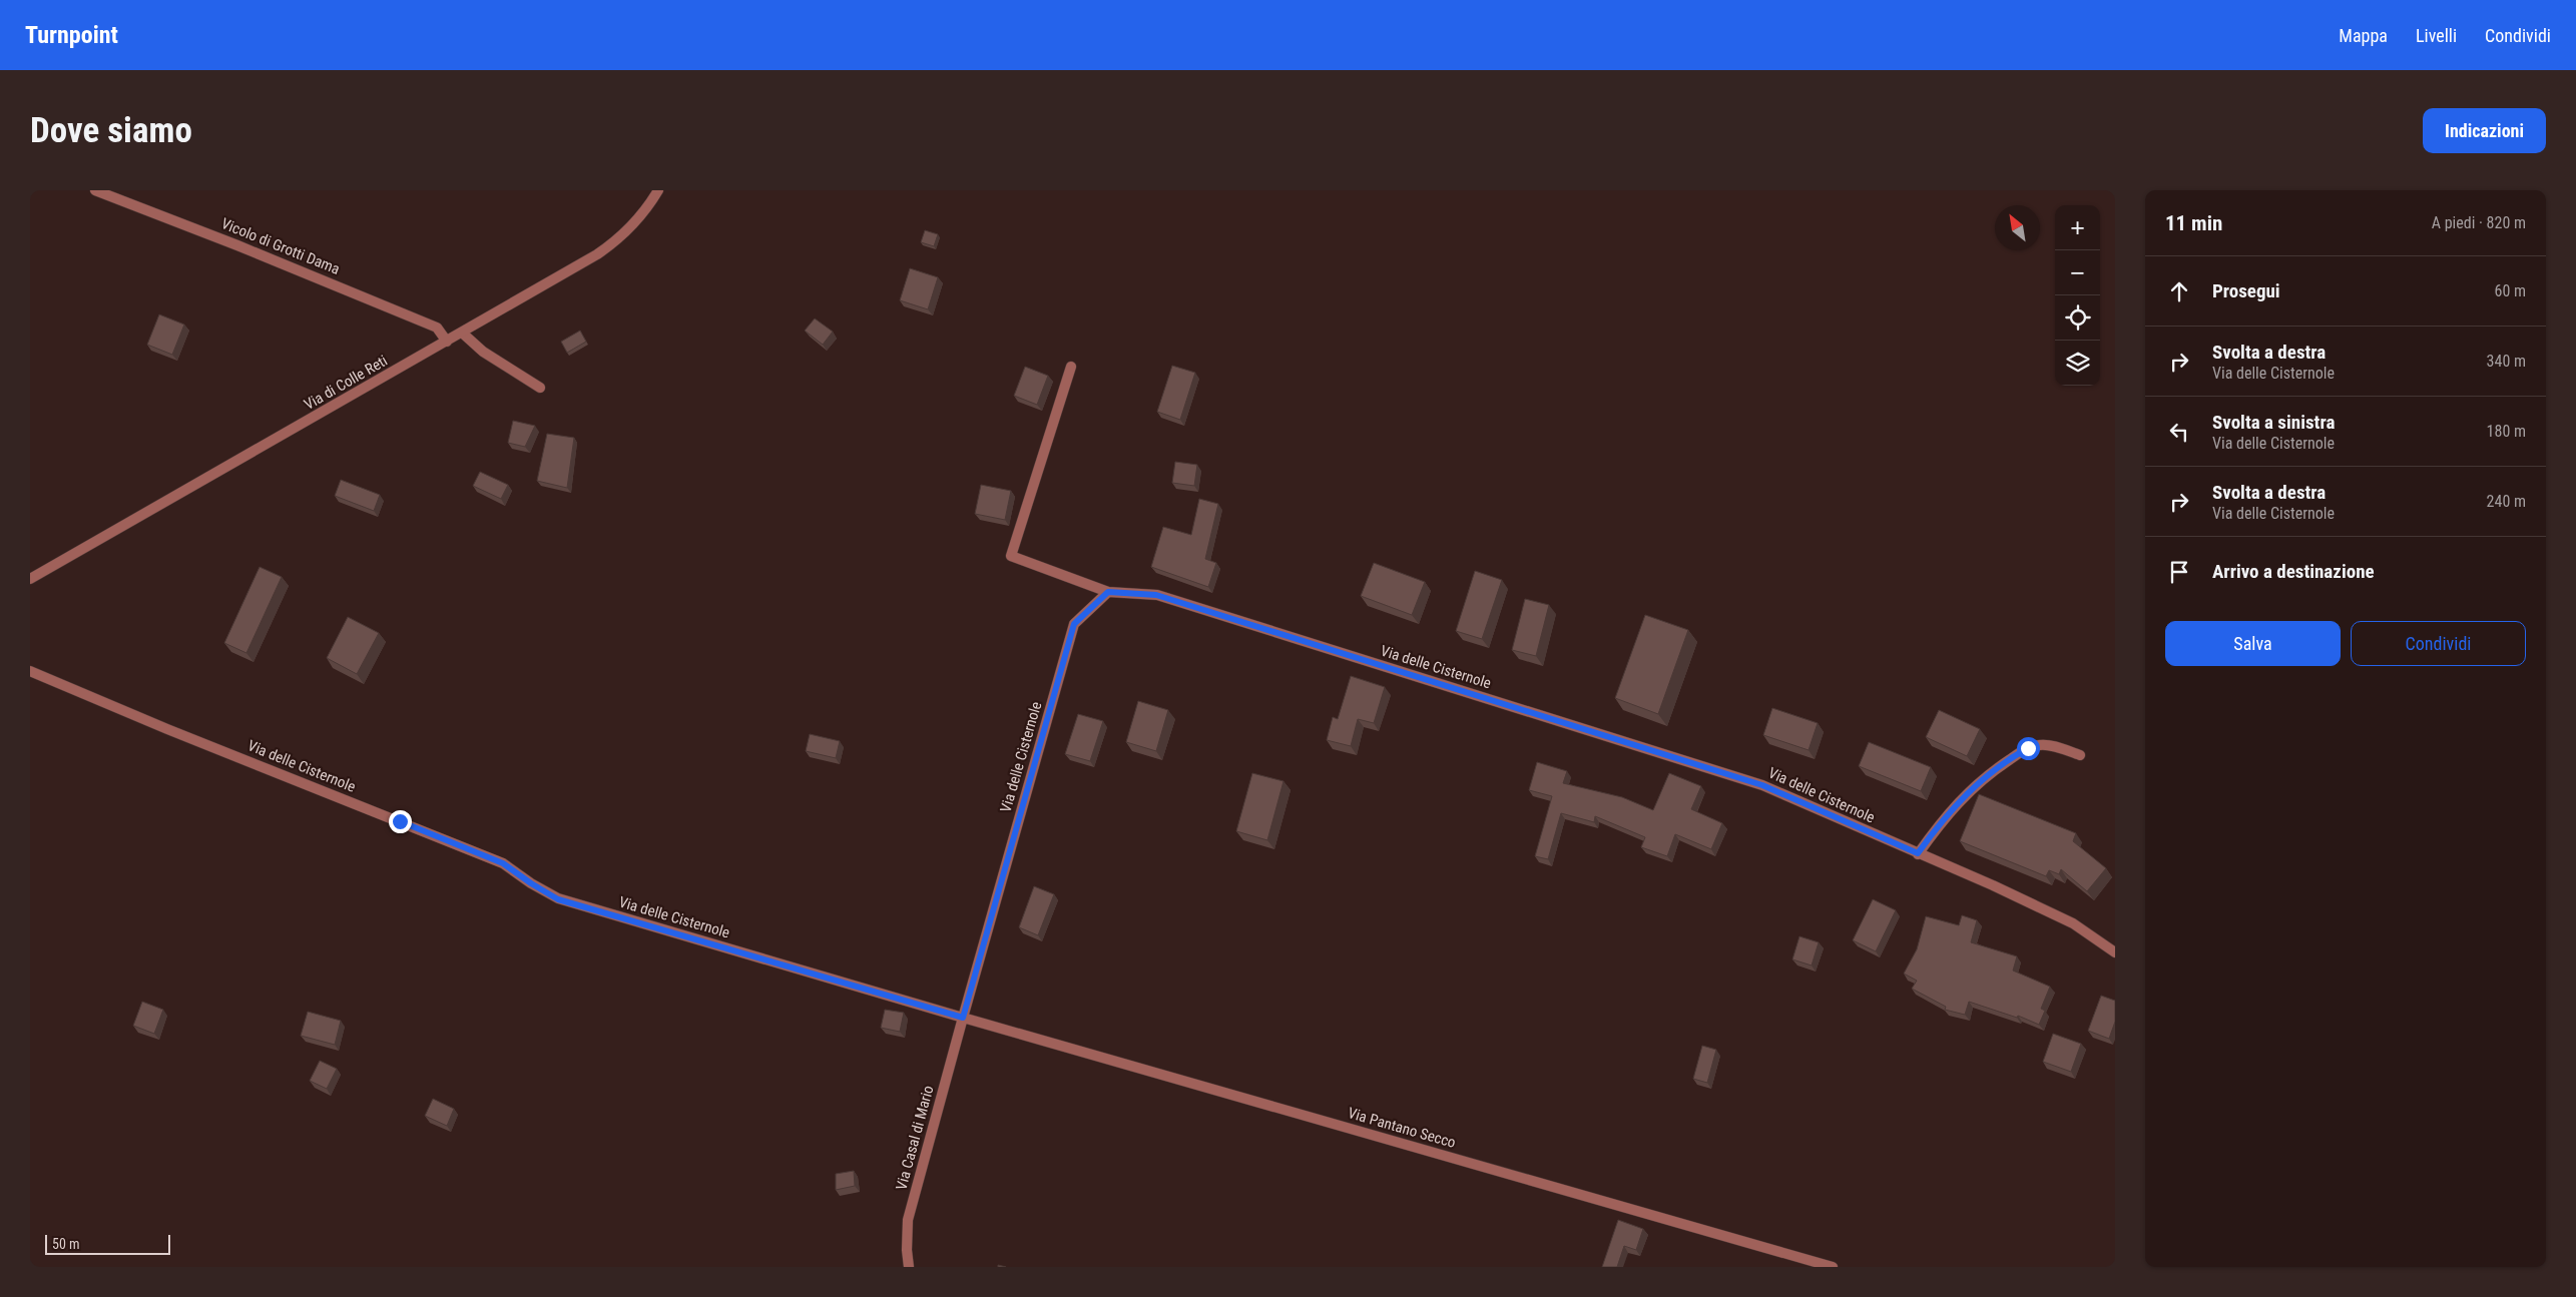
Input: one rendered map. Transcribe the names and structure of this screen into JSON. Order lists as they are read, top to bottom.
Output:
{
  "streets": {
    "street": [
      "Vicolo di Grotti Dama",
      "Via di Colle Reti",
      "Via delle Cisternole",
      "Via Pantano Secco",
      "Via Casal di Mario"
    ]
  },
  "crossings": [
    ["Vicolo di Grotti Dama", "Via di Colle Reti"],
    ["Via delle Cisternole", "Via Pantano Secco"],
    ["Via delle Cisternole", "Via Casal di Mario"],
    ["Via Pantano Secco", "Via Casal di Mario"]
  ],
  "scale_bar": "50 m",
  "north": "top left",
  "page": {
    "header": "Turnpoint",
    "nav": ["Mappa", "Livelli", "Condividi"],
    "buttons": [
      "Indicazioni",
      ["Salva", "Condividi"]
    ],
    "title": "Dove siamo",
    "heading": ["11 min", "A piedi · 820 m"],
    "map_buttons": ["+", "−"],
    "list": [
      ["Prosegui", "60 m"],
      ["Svolta a destra", "Via delle Cisternole", "340 m"],
      ["Svolta a sinistra", "Via delle Cisternole", "180 m"],
      ["Svolta a destra", "Via delle Cisternole", "240 m"],
      "Arrivo a destinazione"
    ],
    "scale": "50 m"
  }
}
